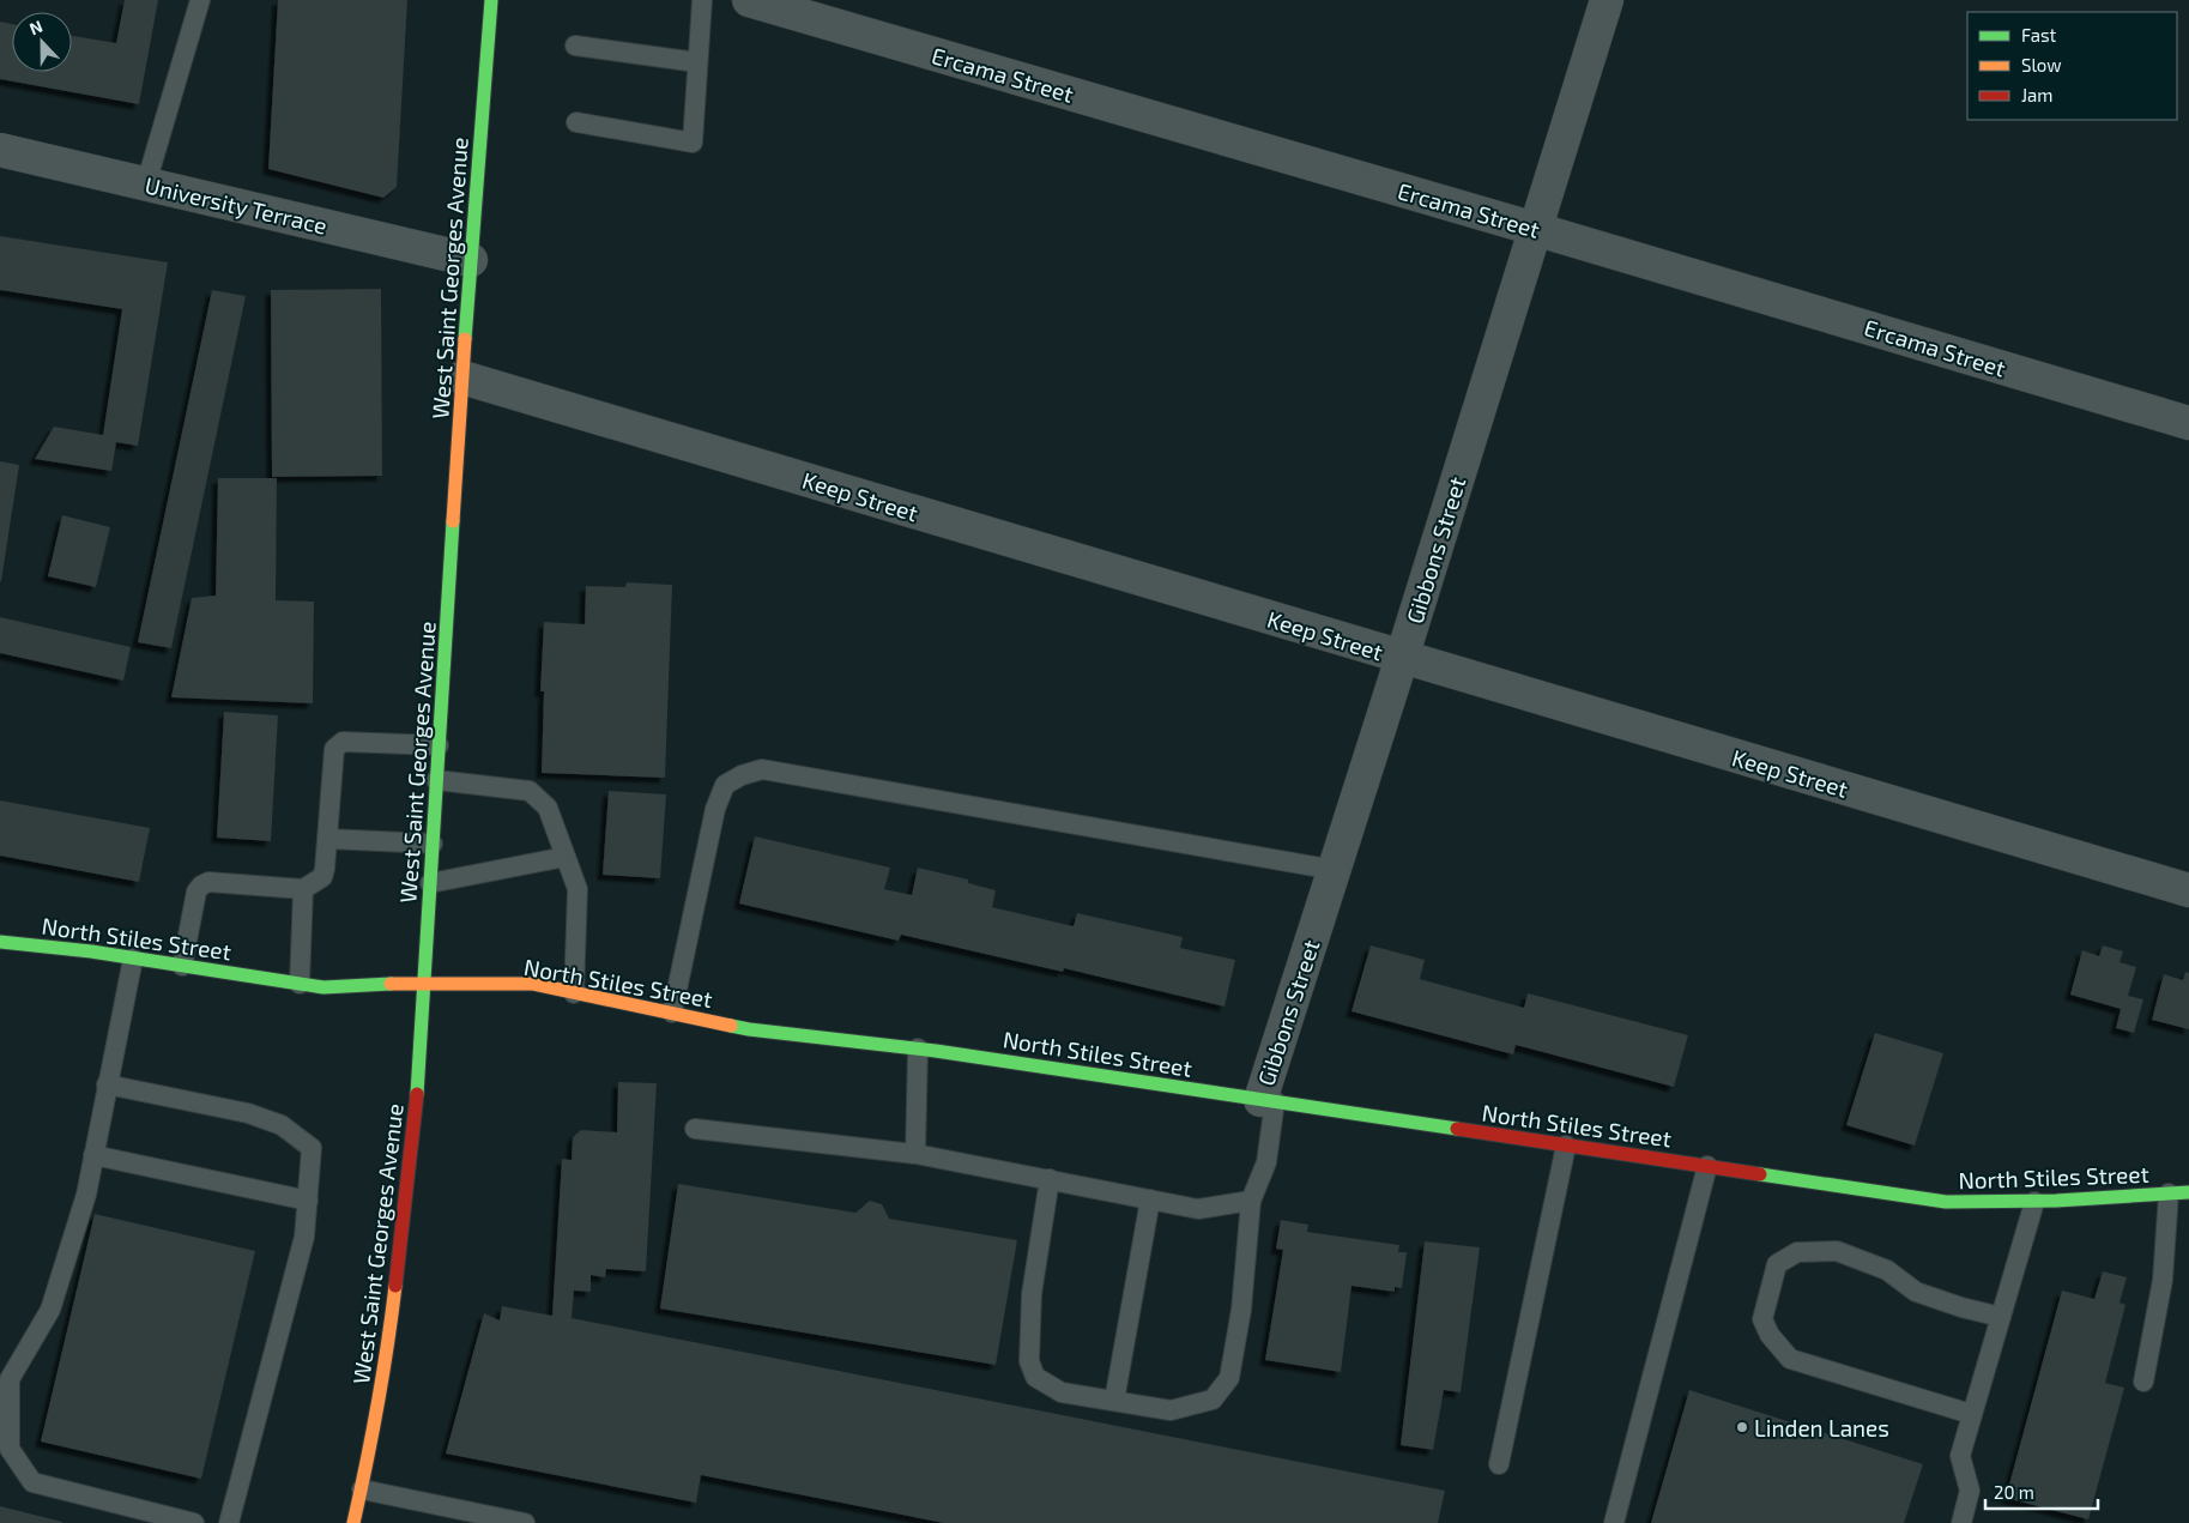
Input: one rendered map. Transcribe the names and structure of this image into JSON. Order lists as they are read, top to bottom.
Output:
{
  "streets": {
    "main road": ["West Saint Georges Avenue", "North Stiles Street"],
    "street": [
      "Ercama Street",
      "University Terrace",
      "Keep Street",
      "Gibbons Street"
    ]
  },
  "crossings": [
    ["Ercama Street", "Gibbons Street"],
    ["University Terrace", "West Saint Georges Avenue"],
    ["West Saint Georges Avenue", "Keep Street"],
    ["West Saint Georges Avenue", "North Stiles Street"],
    ["Keep Street", "Gibbons Street"],
    ["Gibbons Street", "North Stiles Street"]
  ],
  "places": ["Linden Lanes"],
  "legend": ["Fast", "Slow", "Jam"],
  "scale_bar": "20 m",
  "north": "top"
}
